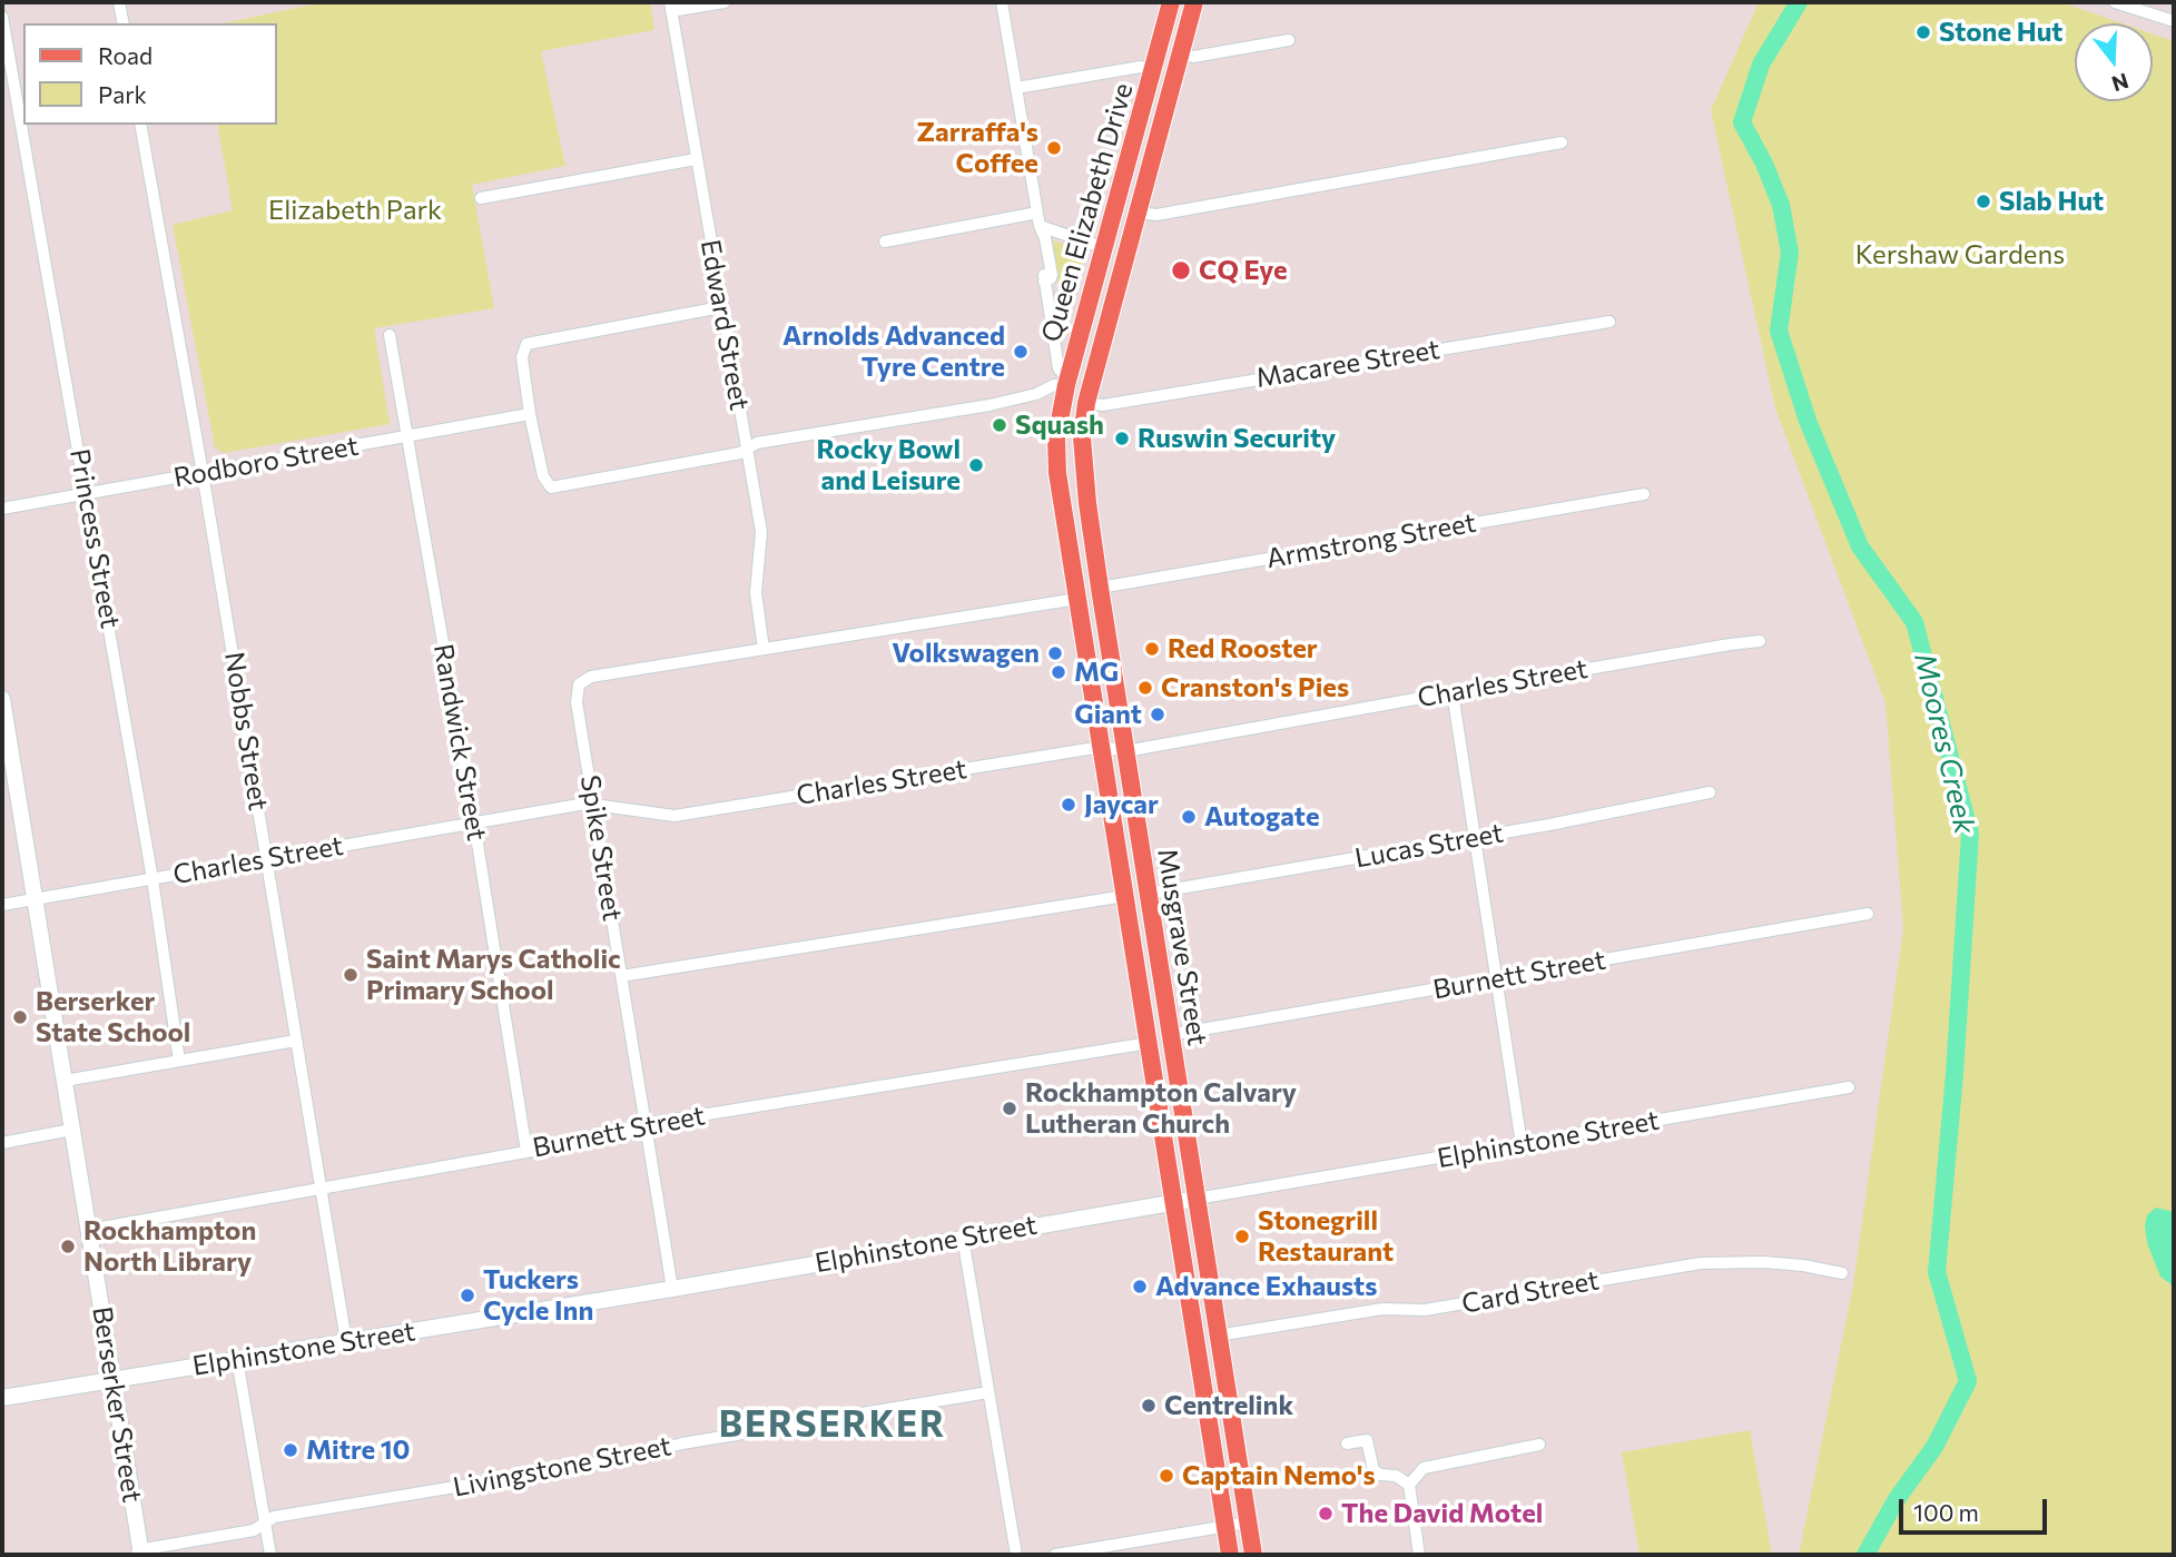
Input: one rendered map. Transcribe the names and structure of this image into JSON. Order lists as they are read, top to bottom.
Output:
{
  "streets": {
    "main road": ["Queen Elizabeth Drive", "Musgrave Street"],
    "street": [
      "Edward Street",
      "Macaree Street",
      "Rodboro Street",
      "Princess Street",
      "Armstrong Street",
      "Charles Street",
      "Nobbs Street",
      "Randwick Street",
      "Lucas Street",
      "Spike Street",
      "Burnett Street",
      "Elphinstone Street",
      "Card Street",
      "Berserker Street",
      "Livingstone Street"
    ]
  },
  "crossings": [
    ["Queen Elizabeth Drive", "Macaree Street"],
    ["Queen Elizabeth Drive", "Musgrave Street"],
    ["Edward Street", "Spike Street"],
    ["Rodboro Street", "Princess Street"],
    ["Rodboro Street", "Nobbs Street"],
    ["Rodboro Street", "Randwick Street"],
    ["Princess Street", "Charles Street"],
    ["Armstrong Street", "Musgrave Street"],
    ["Charles Street", "Nobbs Street"],
    ["Charles Street", "Randwick Street"],
    ["Charles Street", "Spike Street"],
    ["Charles Street", "Musgrave Street"],
    ["Charles Street", "Berserker Street"],
    ["Nobbs Street", "Burnett Street"],
    ["Nobbs Street", "Elphinstone Street"],
    ["Randwick Street", "Burnett Street"],
    ["Lucas Street", "Musgrave Street"],
    ["Spike Street", "Burnett Street"],
    ["Spike Street", "Elphinstone Street"],
    ["Musgrave Street", "Burnett Street"],
    ["Musgrave Street", "Elphinstone Street"],
    ["Musgrave Street", "Card Street"],
    ["Burnett Street", "Berserker Street"],
    ["Elphinstone Street", "Berserker Street"],
    ["Berserker Street", "Livingstone Street"]
  ],
  "districts": ["BERSERKER"],
  "water": ["Moores Creek"],
  "parks": ["Elizabeth Park", "Kershaw Gardens"],
  "places": [
    "Stone Hut",
    "Zarraffa's Coffee",
    "Slab Hut",
    "CQ Eye",
    "Arnolds Advanced Tyre Centre",
    "Squash",
    "Ruswin Security",
    "Rocky Bowl and Leisure",
    "Red Rooster",
    "Volkswagen",
    "MG",
    "Cranston's Pies",
    "Giant",
    "Jaycar",
    "Autogate",
    "Saint Marys Catholic Primary School",
    "Berserker State School",
    "Rockhampton Calvary Lutheran Church",
    "Stonegrill Restaurant",
    "Rockhampton North Library",
    "Advance Exhausts",
    "Tuckers Cycle Inn",
    "Centrelink",
    "Mitre 10",
    "Captain Nemo's",
    "The David Motel"
  ],
  "legend": ["Road", "Park"],
  "scale_bar": "100 m",
  "north": "bottom"
}
